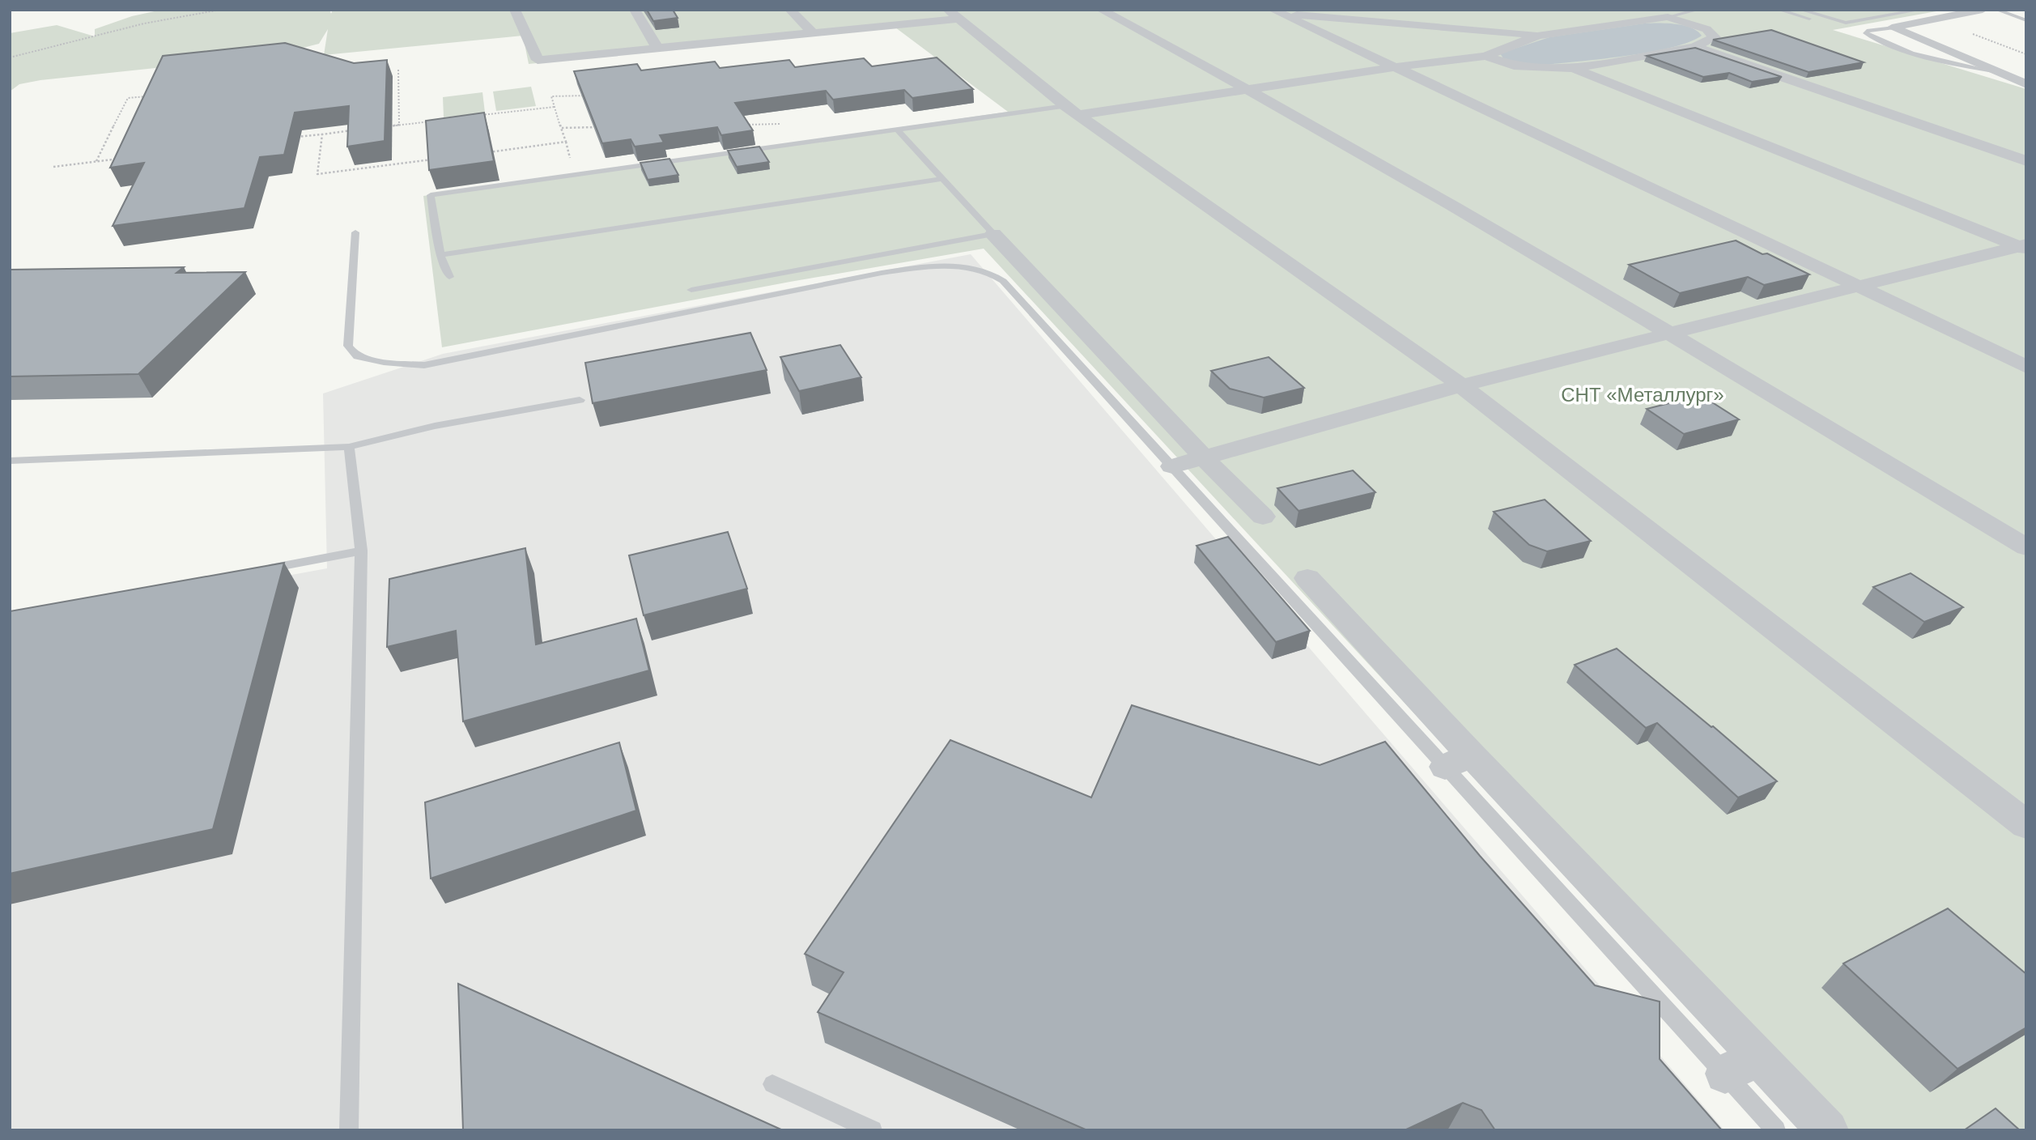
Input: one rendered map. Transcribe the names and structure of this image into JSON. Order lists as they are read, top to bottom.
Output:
{
  "parks": ["СНТ «Металлург»"]
}
